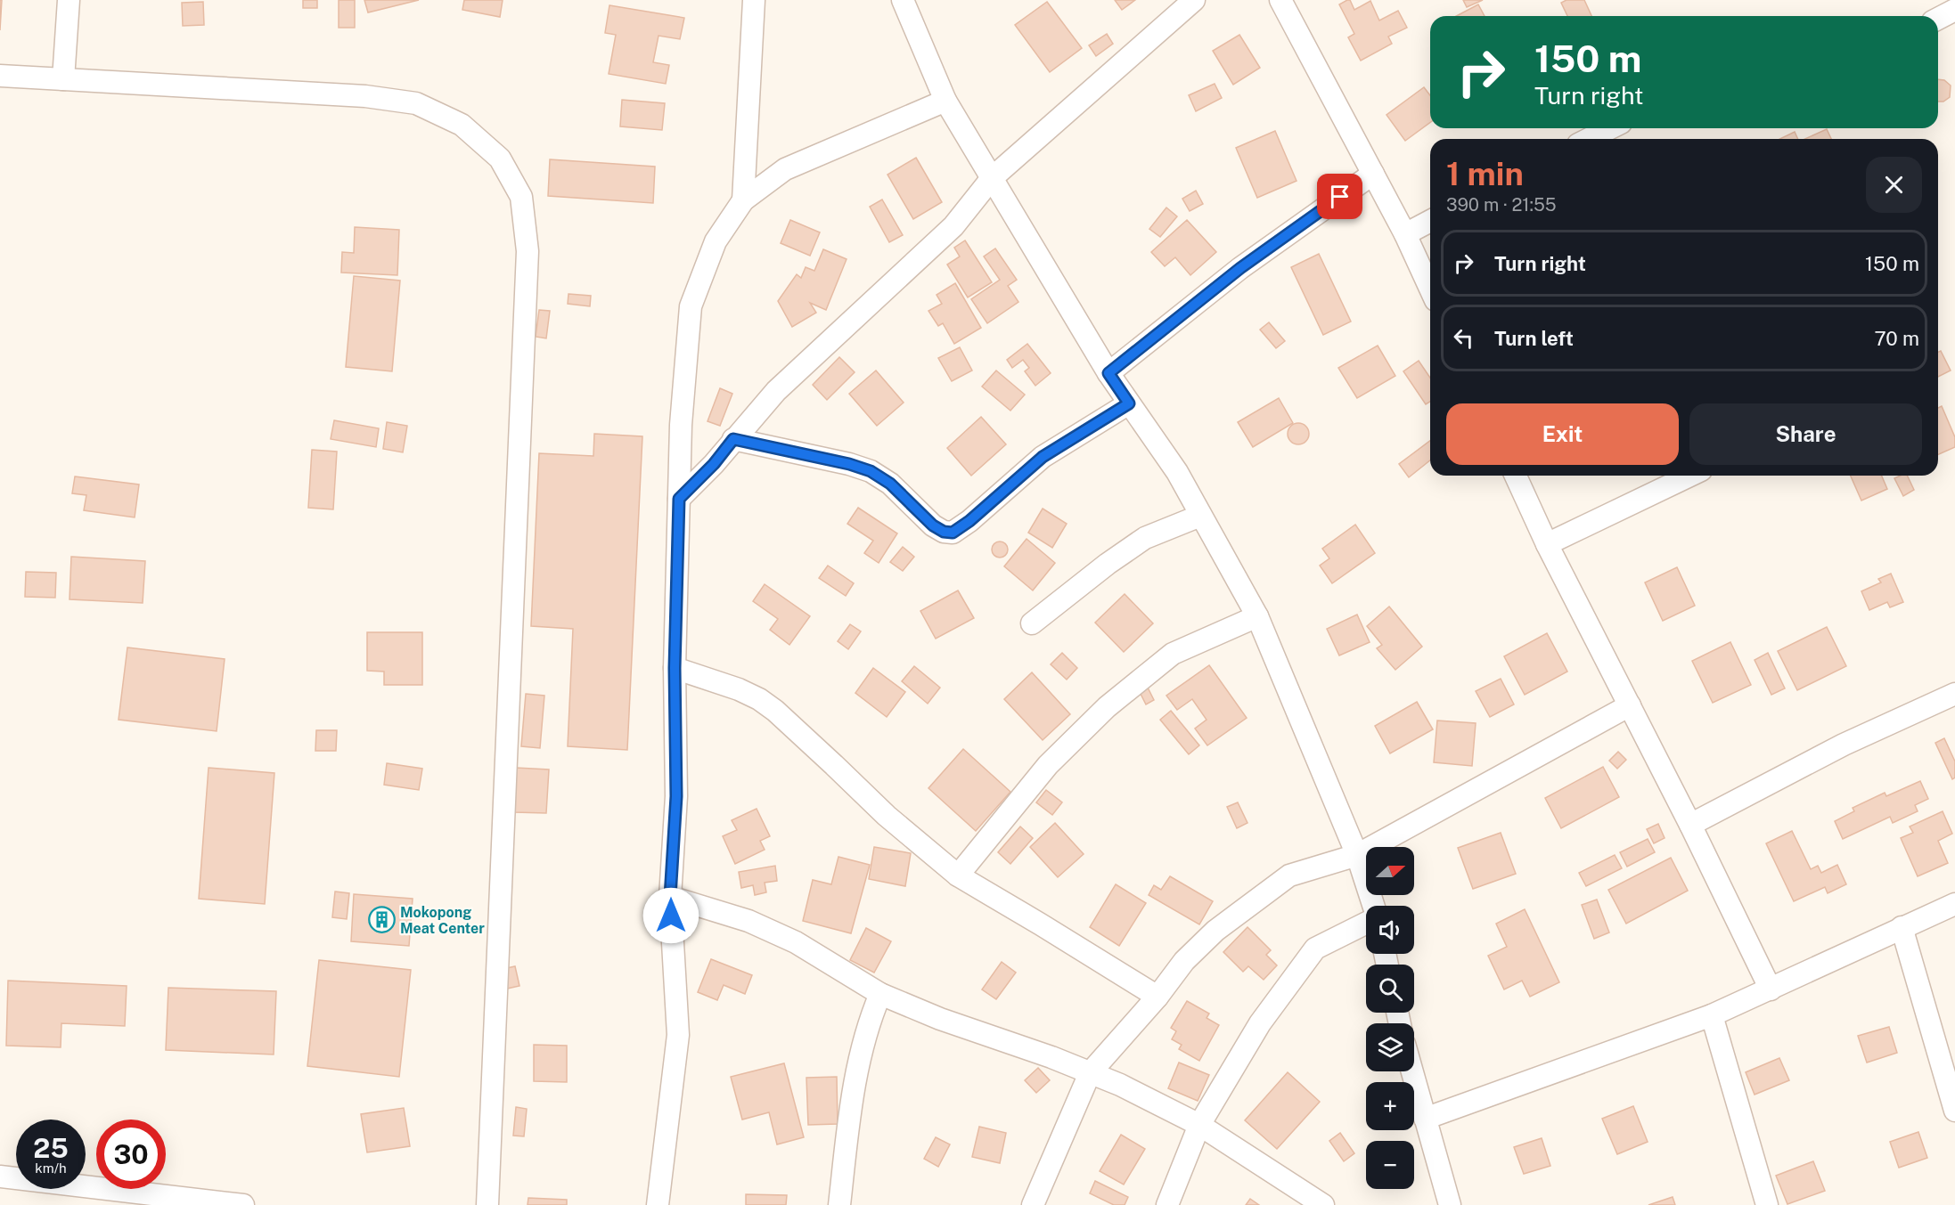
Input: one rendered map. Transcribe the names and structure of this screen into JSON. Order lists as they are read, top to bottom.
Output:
{
  "places": {
    "building": ["Mokopong Meat Center"]
  },
  "north": "right",
  "page": {
    "turn": ["150 m", "Turn right"],
    "heading": ["1 min", "390 m · 21:55"],
    "list": [
      {
        "name": "Turn right",
        "value": "150 m"
      },
      {
        "name": "Turn left",
        "value": "70 m"
      }
    ],
    "buttons": ["Exit", "Share"],
    "map_buttons": ["+", "−"],
    "speed": "25 km/h",
    "limit": "30"
  }
}
